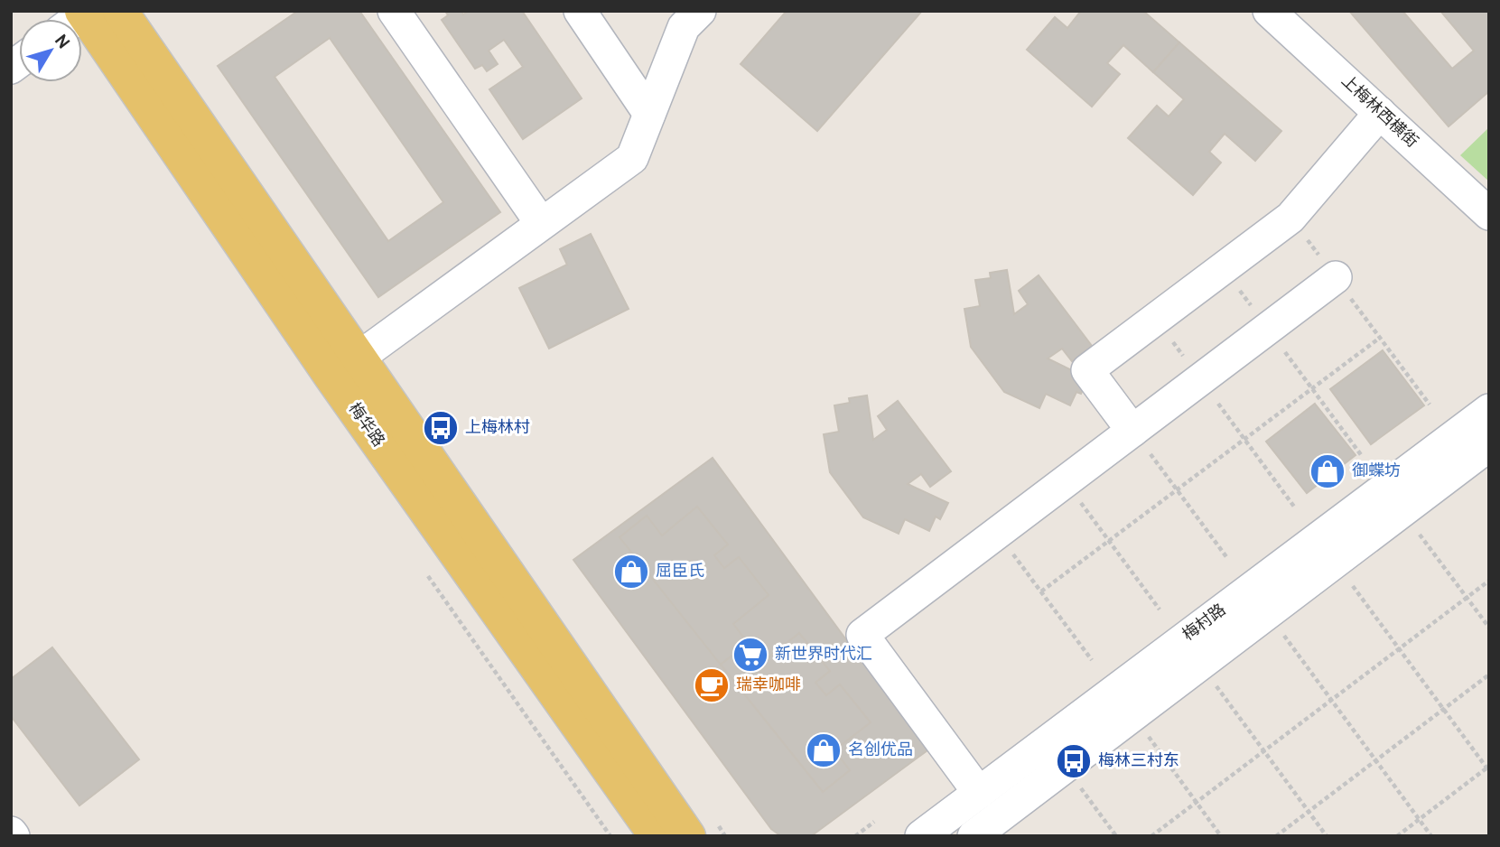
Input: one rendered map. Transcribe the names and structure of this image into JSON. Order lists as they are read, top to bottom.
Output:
{
  "streets": {
    "main road": ["梅华路"],
    "street": ["上梅林西横街", "梅村路"]
  },
  "places": {
    "bus stop": ["上梅林村", "梅林三村东"],
    "shop": ["御蝶坊", "屈臣氏", "名创优品"],
    "supermarket": ["新世界时代汇"],
    "cafe": ["瑞幸咖啡"]
  },
  "north": "top right"
}
